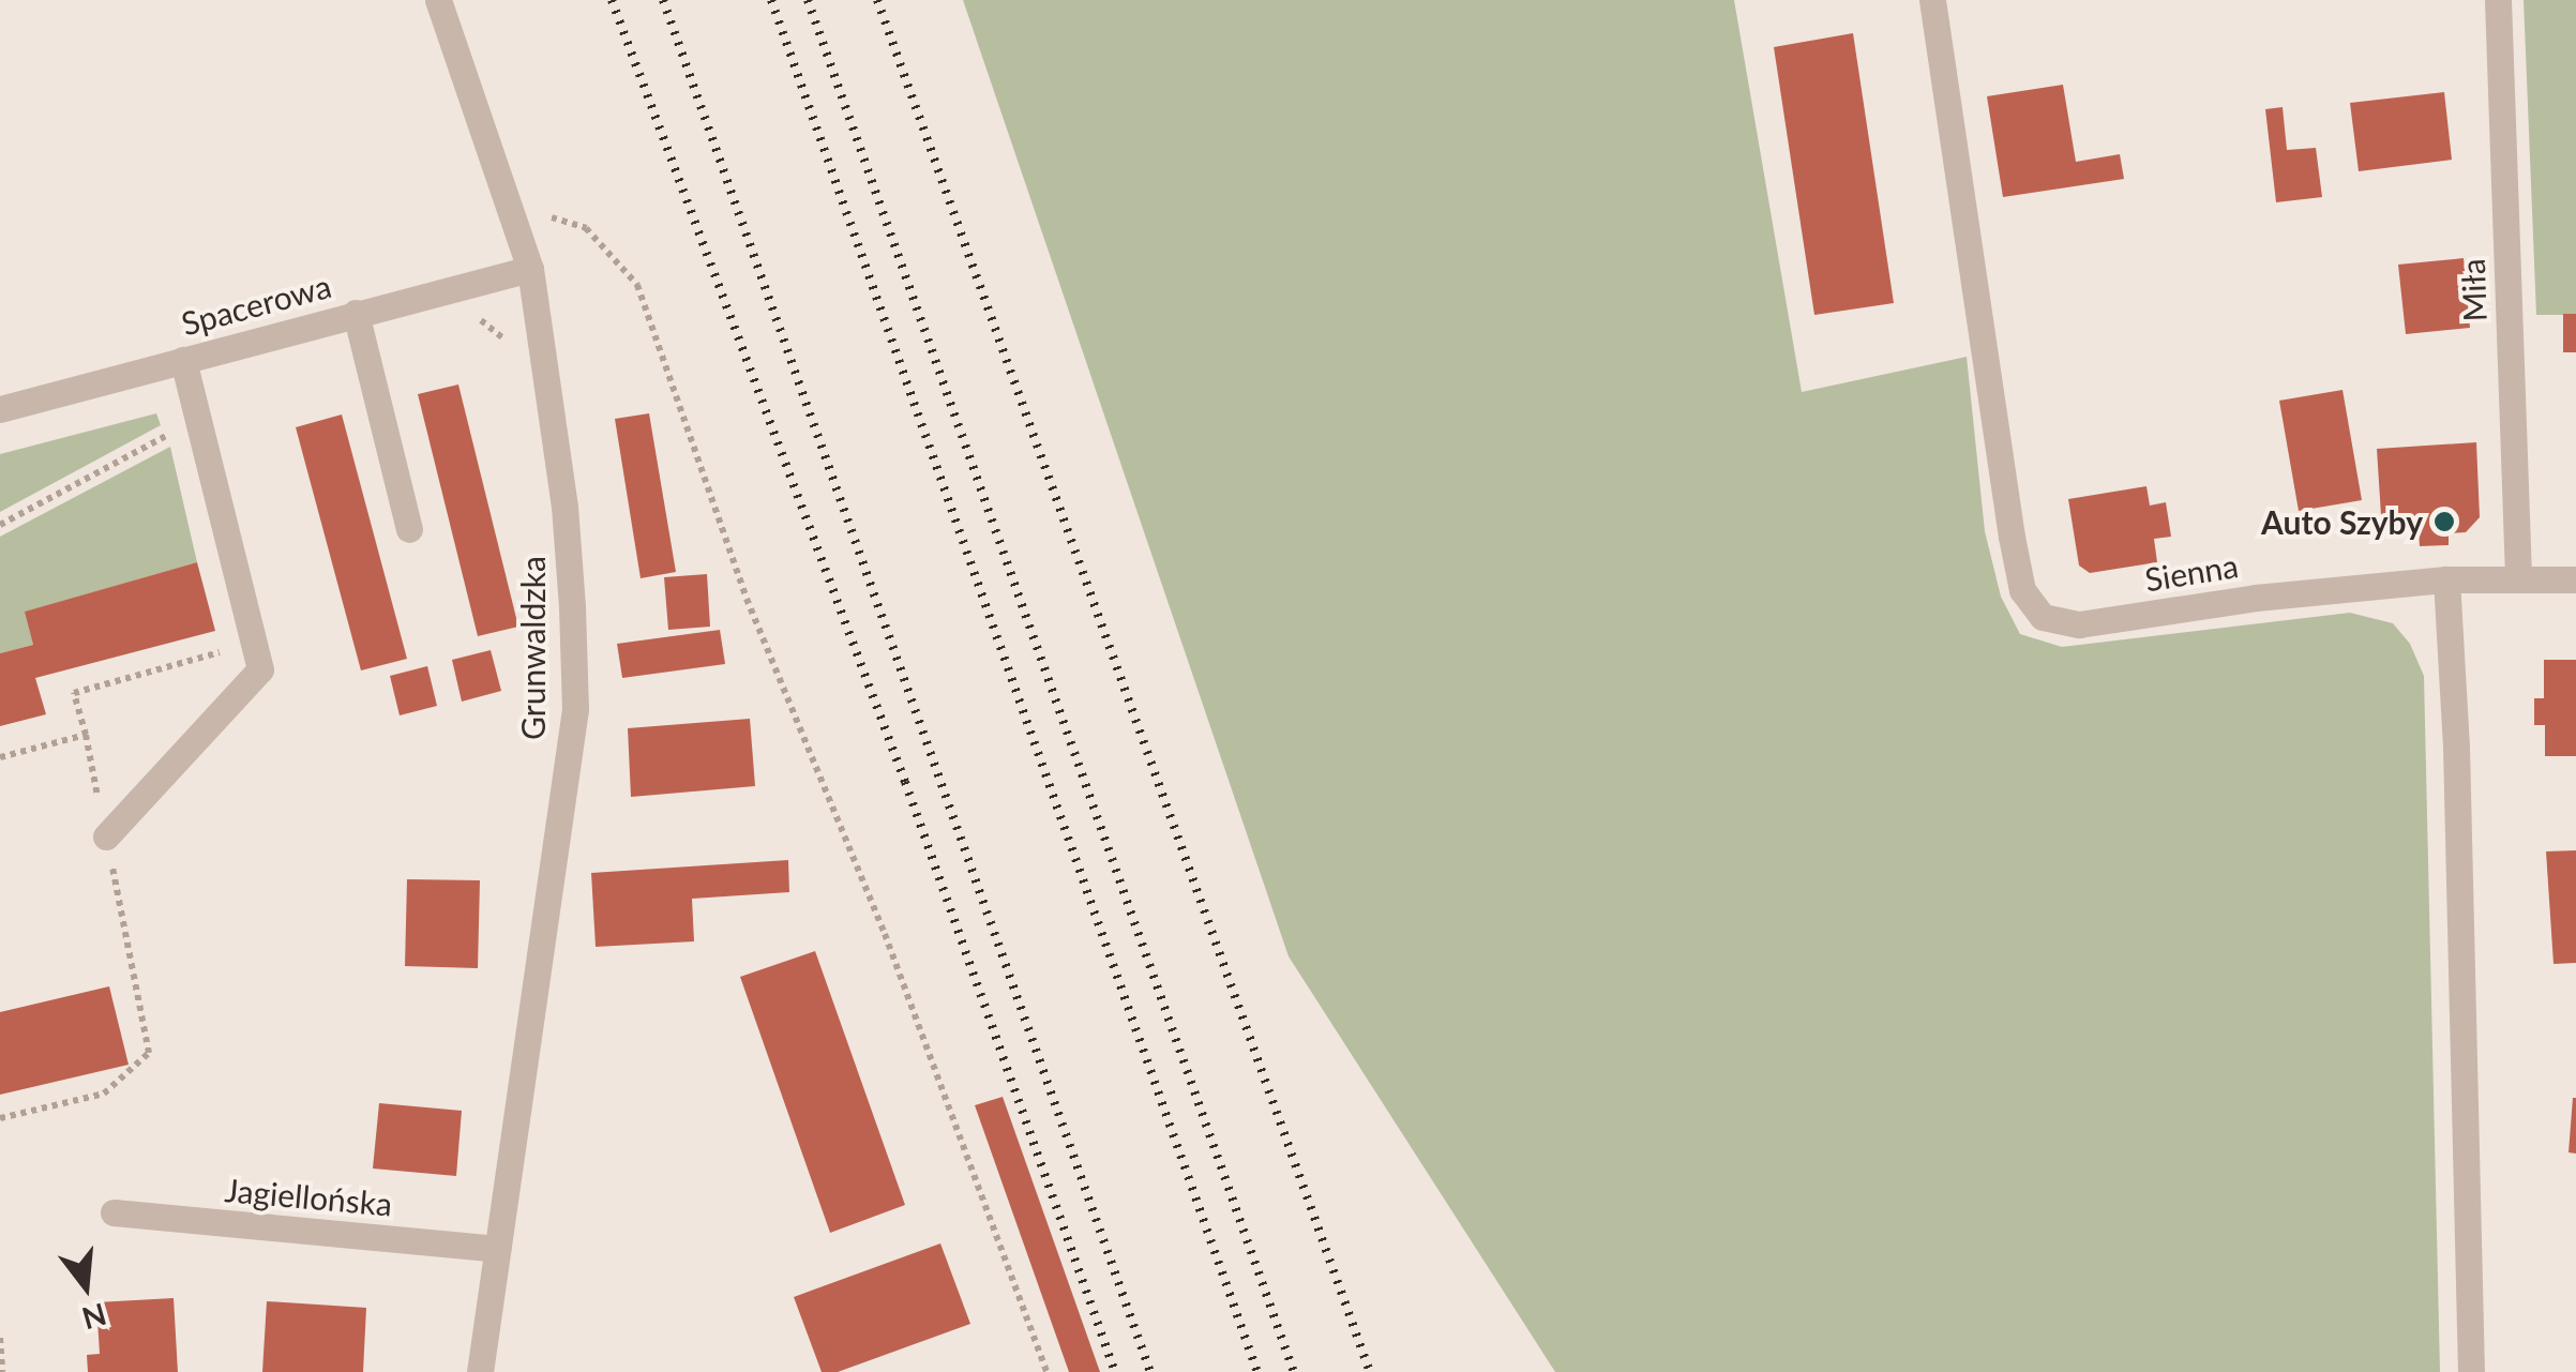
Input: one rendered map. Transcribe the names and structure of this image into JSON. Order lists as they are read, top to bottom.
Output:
{
  "streets": {
    "street": [
      "Miła",
      "Spacerowa",
      "Sienna",
      "Grunwaldzka",
      "Jagiellońska"
    ]
  },
  "crossings": [
    ["Spacerowa", "Grunwaldzka"],
    ["Grunwaldzka", "Jagiellońska"]
  ],
  "places": ["Auto Szyby"],
  "north": "bottom"
}
